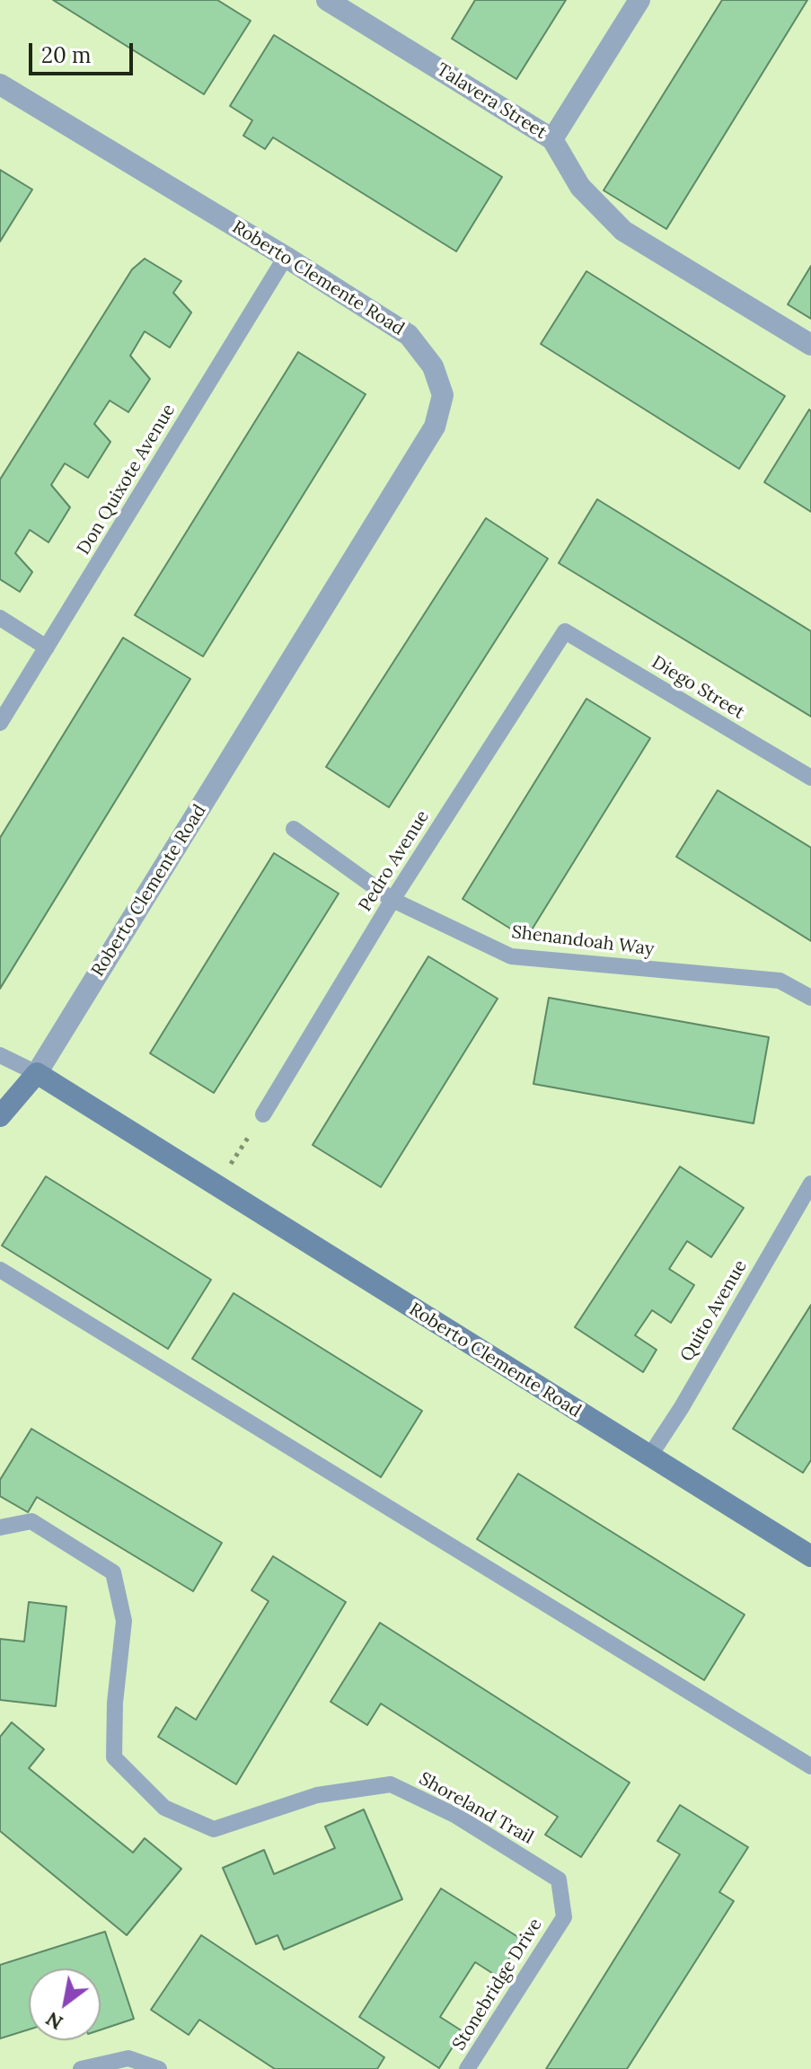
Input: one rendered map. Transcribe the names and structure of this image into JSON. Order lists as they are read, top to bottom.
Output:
{
  "streets": {
    "street": ["Talavera Street", "Roberto Clemente Road"],
    "lane": [
      "Don Quixote Avenue",
      "Diego Street",
      "Pedro Avenue",
      "Shenandoah Way",
      "Quito Avenue",
      "Shoreland Trail",
      "Stonebridge Drive"
    ]
  },
  "crossings": [
    ["Roberto Clemente Road", "Don Quixote Avenue"],
    ["Roberto Clemente Road", "Quito Avenue"],
    ["Diego Street", "Pedro Avenue"],
    ["Pedro Avenue", "Shenandoah Way"],
    ["Shoreland Trail", "Stonebridge Drive"]
  ],
  "scale_bar": "20 m",
  "north": "bottom left"
}
